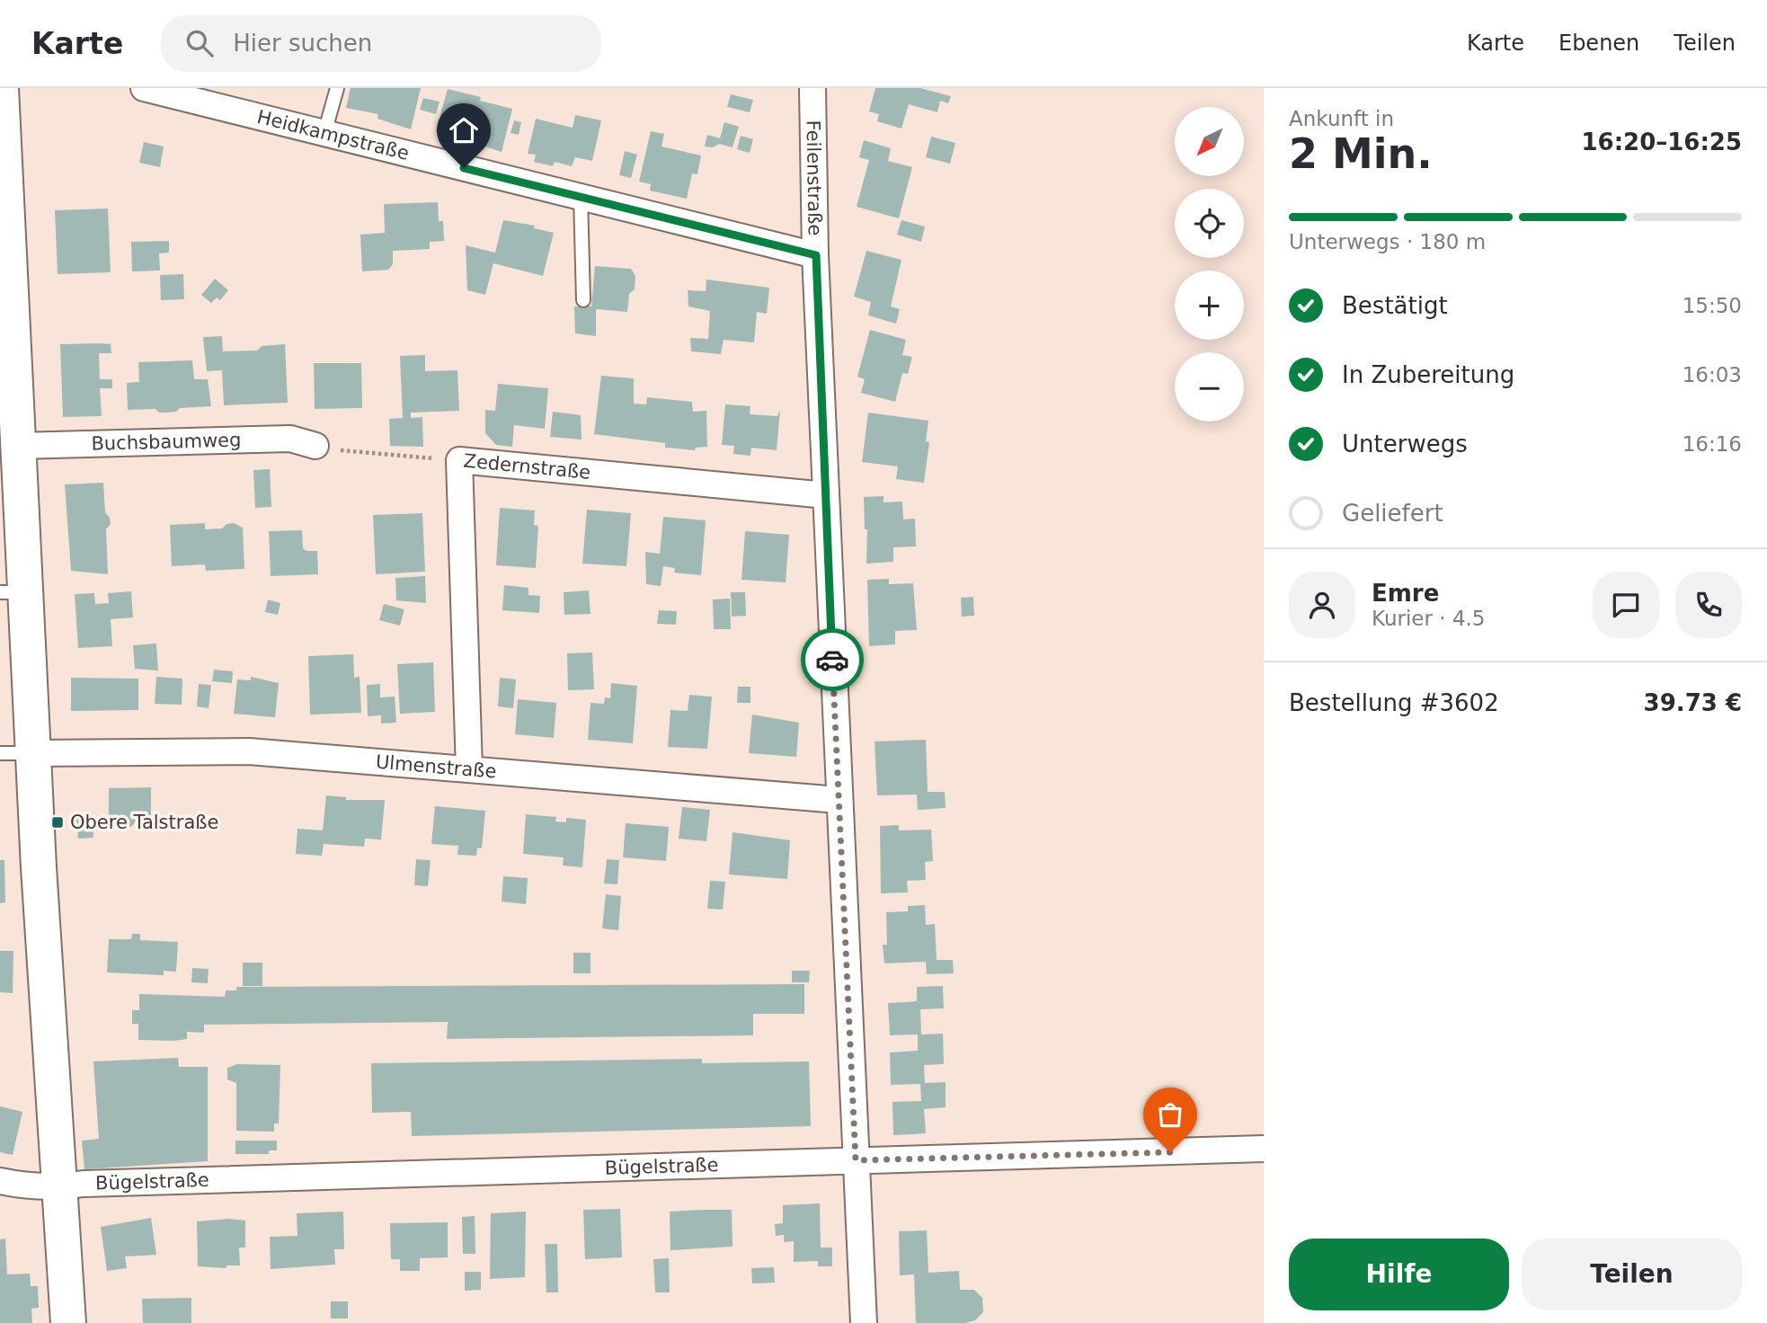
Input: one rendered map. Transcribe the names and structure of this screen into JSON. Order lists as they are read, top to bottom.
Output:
{
  "streets": {
    "street": [
      "Heidkampstraße",
      "Feilenstraße",
      "Buchsbaumweg",
      "Zedernstraße",
      "Ulmenstraße",
      "Bügelstraße"
    ]
  },
  "crossings": [
    ["Heidkampstraße", "Feilenstraße"],
    ["Feilenstraße", "Zedernstraße"],
    ["Feilenstraße", "Ulmenstraße"],
    ["Feilenstraße", "Bügelstraße"],
    ["Zedernstraße", "Ulmenstraße"]
  ],
  "places": {
    "transit": ["Obere Talstraße"]
  },
  "north": "bottom left",
  "page": {
    "header": "Karte",
    "search": "Hier suchen",
    "nav": ["Karte", "Ebenen", "Teilen"],
    "heading": ["2 Min.", "Ankunft in", "16:20–16:25"],
    "panel": [
      "Emre",
      "Kurier · 4.5",
      "Bestellung #3602",
      "39.73 €"
    ],
    "map_buttons": ["+", "−"],
    "bar": "Unterwegs · 180 m",
    "list": [
      ["Bestätigt", "15:50"],
      ["In Zubereitung", "16:03"],
      ["Unterwegs", "16:16"],
      "Geliefert"
    ],
    "buttons": ["Hilfe", "Teilen"]
  }
}
